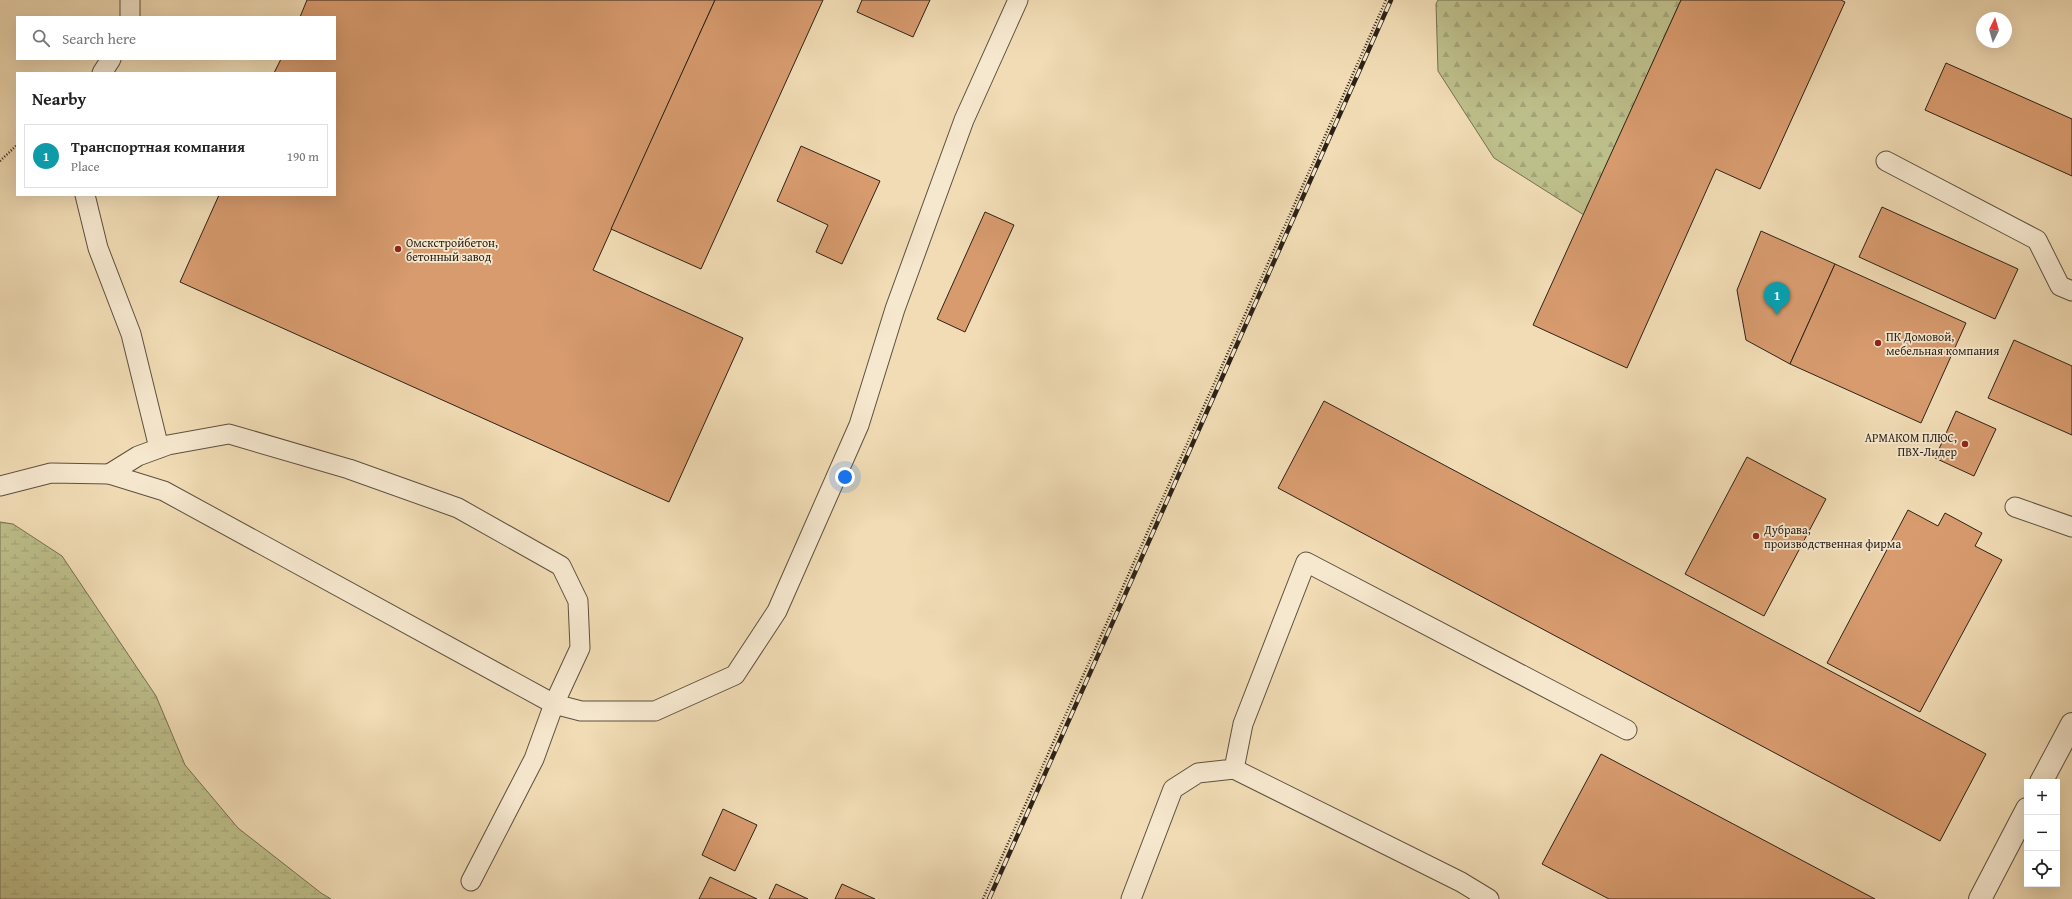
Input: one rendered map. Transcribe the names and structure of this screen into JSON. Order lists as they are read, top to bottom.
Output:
{
  "places": [
    "Омскстройбетон, бетонный завод",
    "ПК Домовой, мебельная компания",
    "АРМАКОМ ПЛЮС, ПВХ-Лидер",
    "Дубрава, производственная фирма"
  ],
  "north": "top",
  "page": {
    "search": "Search here",
    "heading": "Nearby",
    "list": [
      {
        "mark": "1",
        "name": "Транспортная компания",
        "note": "Place",
        "value": "190 m"
      }
    ],
    "pins": "1",
    "map_buttons": ["+", "−"]
  }
}
